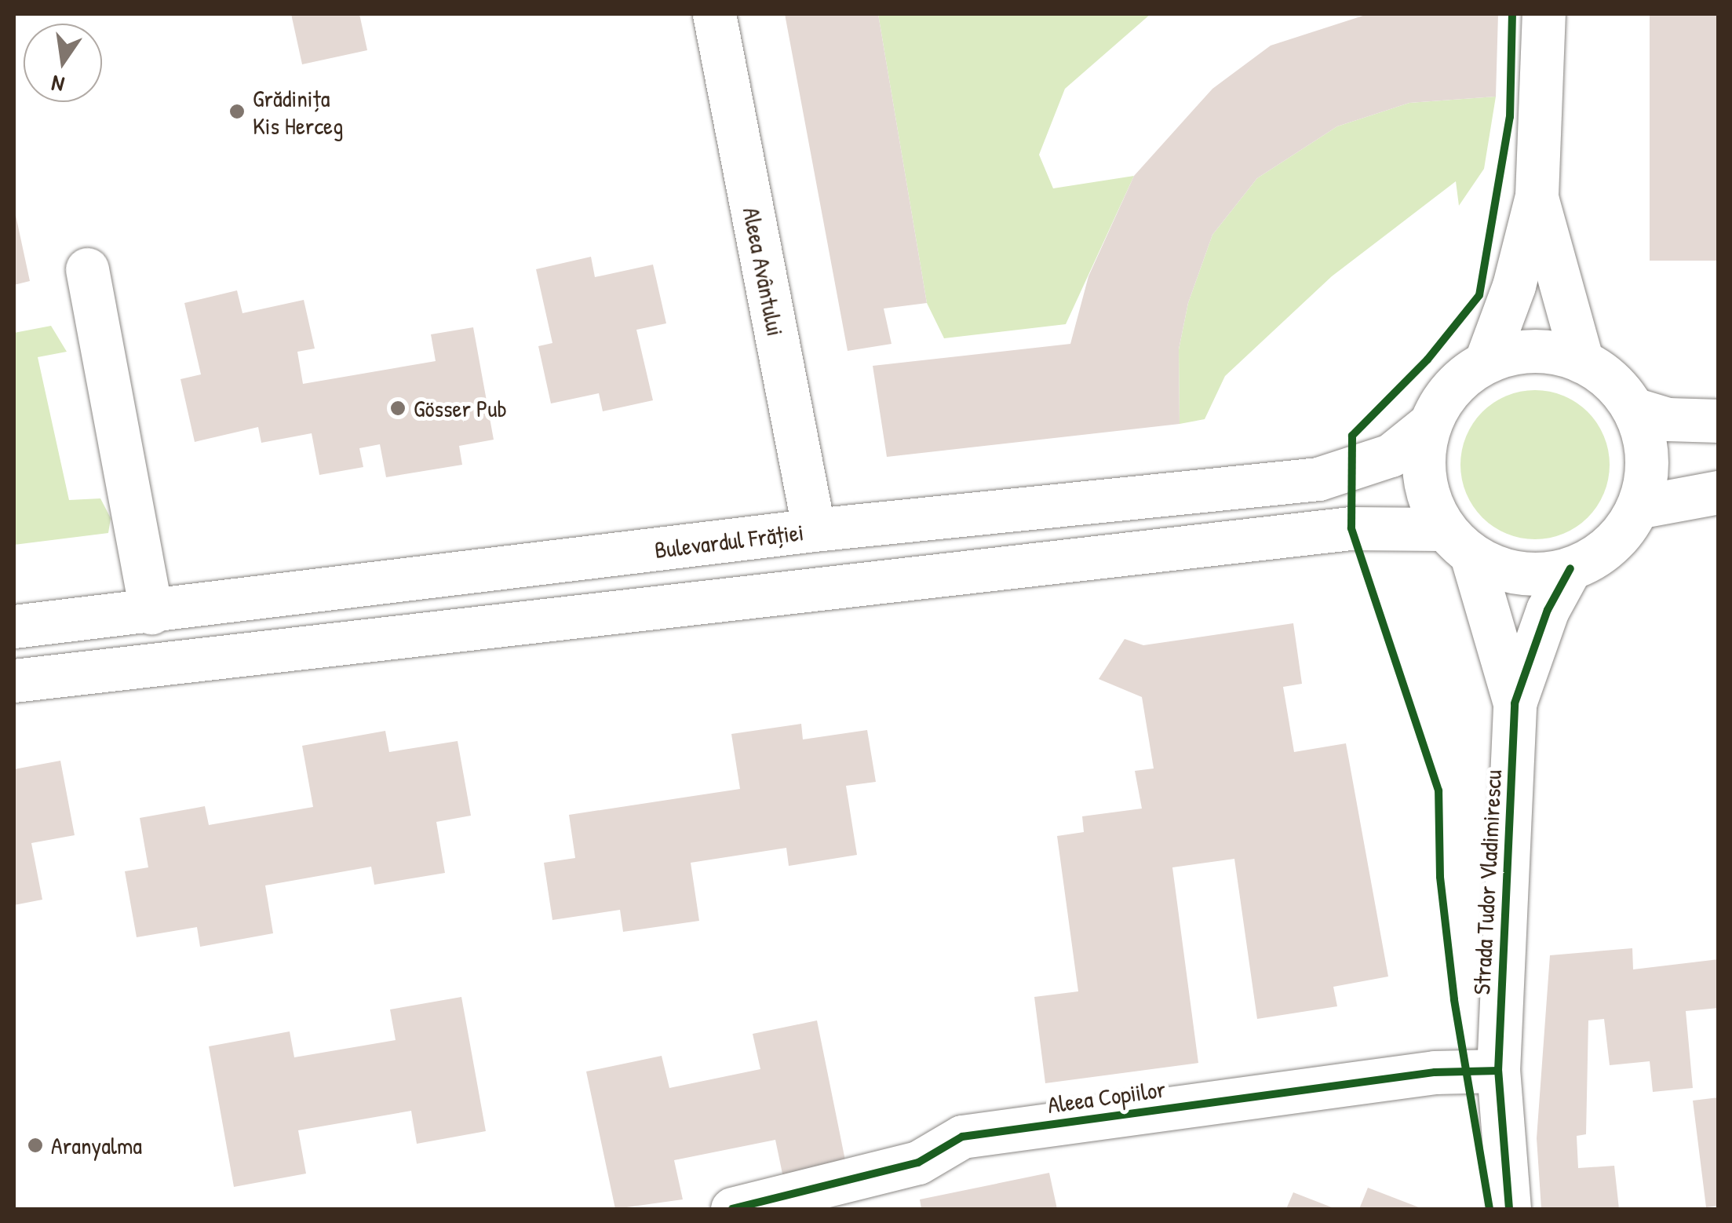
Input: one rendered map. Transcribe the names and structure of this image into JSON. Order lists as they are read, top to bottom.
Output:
{
  "streets": {
    "main road": [
      "Aleea Avântului",
      "Bulevardul Frăției",
      "Strada Tudor Vladimirescu",
      "Aleea Copiilor"
    ]
  },
  "crossings": [
    ["Aleea Avântului", "Bulevardul Frăției"],
    ["Bulevardul Frăției", "Strada Tudor Vladimirescu"],
    ["Strada Tudor Vladimirescu", "Aleea Copiilor"]
  ],
  "places": ["Grădinița Kis Herceg", "Gösser Pub", "Aranyalma"],
  "north": "bottom"
}
